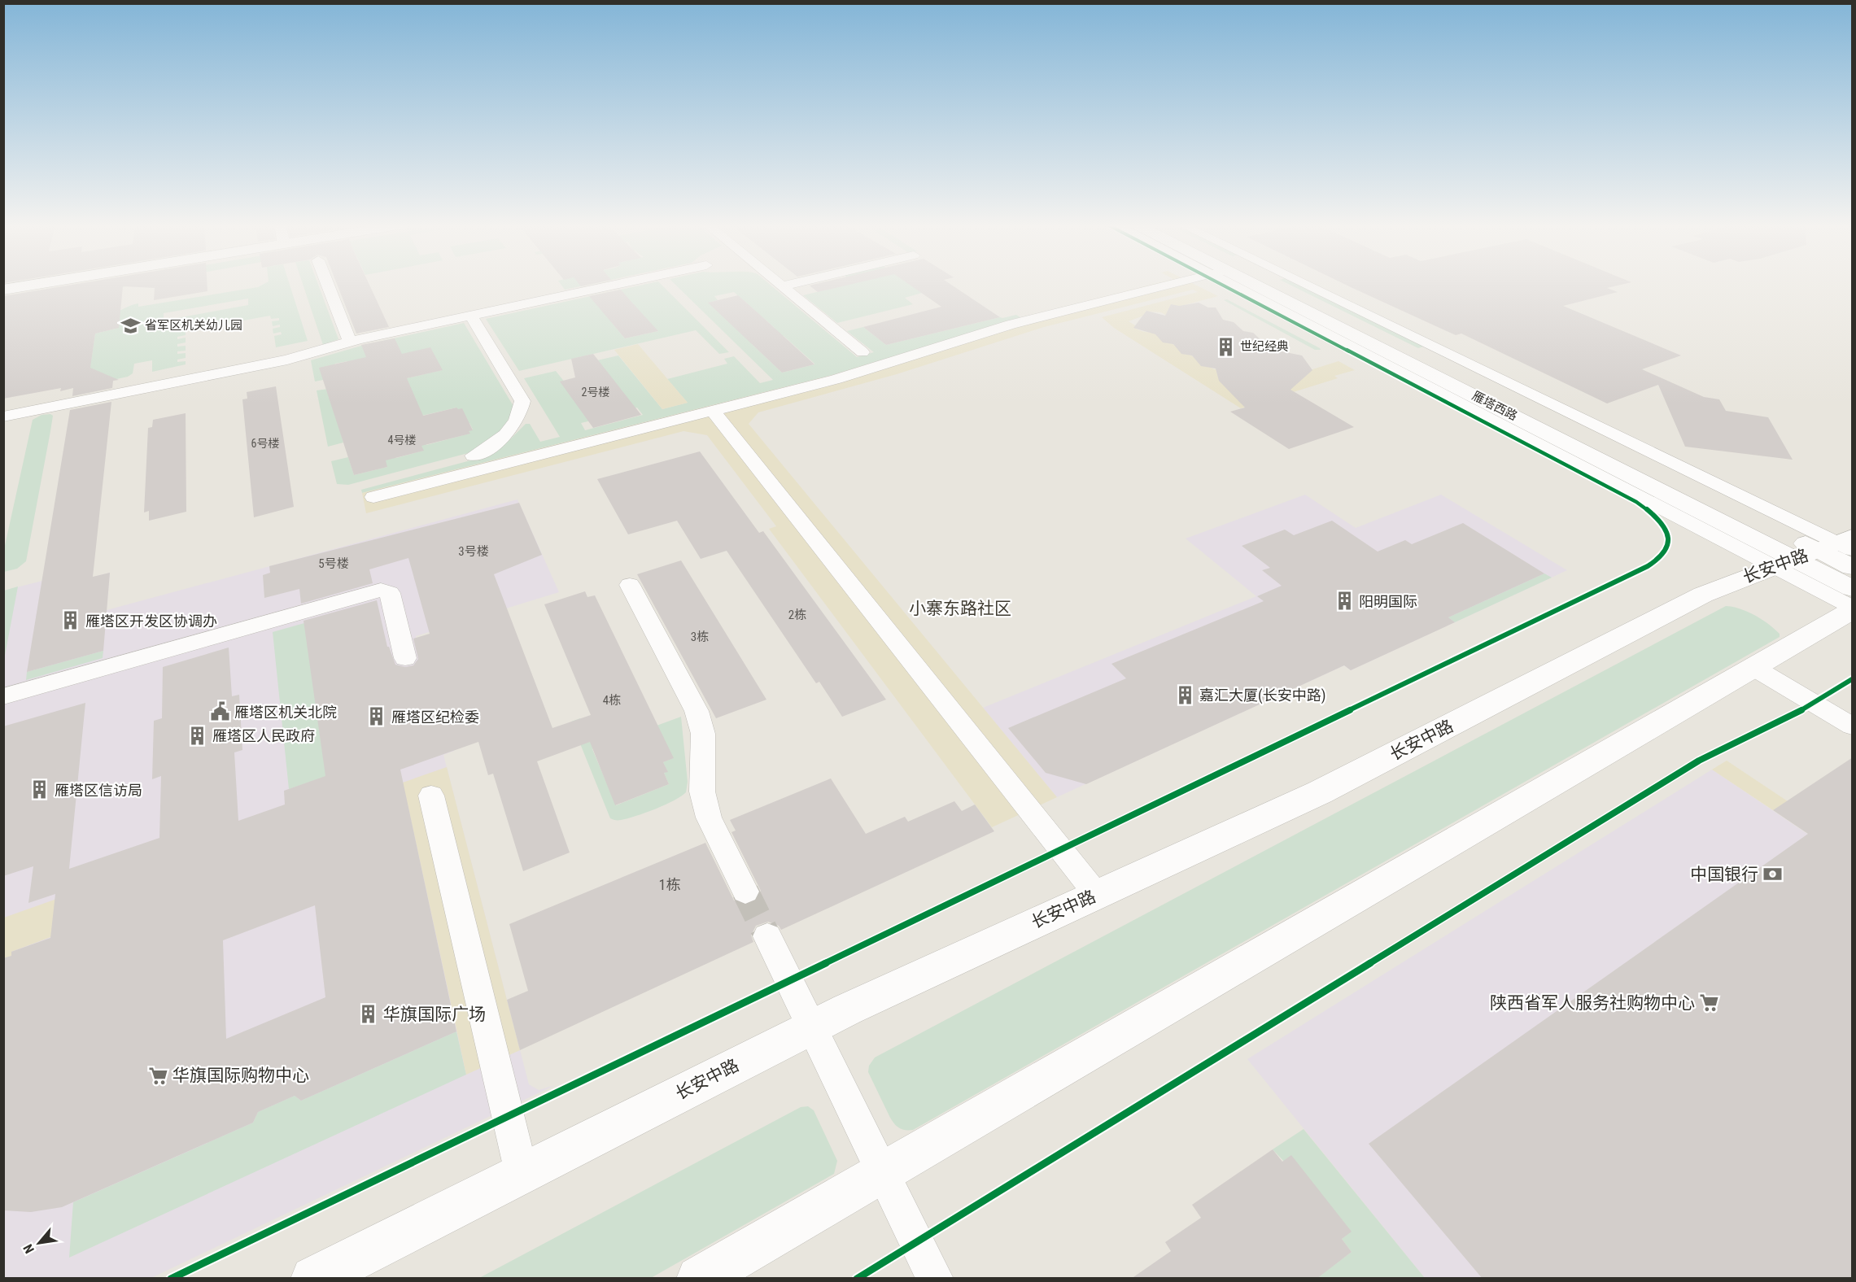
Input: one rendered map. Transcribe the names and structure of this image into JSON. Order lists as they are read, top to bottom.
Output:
{
  "streets": {
    "main road": ["雁塔西路", "长安中路"]
  },
  "crossings": [
    ["雁塔西路", "长安中路"]
  ],
  "districts": ["小寨东路社区"],
  "places": {
    "school or university": ["省军区机关幼儿园"],
    "building": [
      "世纪经典",
      "阳明国际",
      "雁塔区开发区协调办",
      "嘉汇大厦(长安中路)",
      "雁塔区纪检委",
      "雁塔区人民政府",
      "雁塔区信访局",
      "华旗国际广场"
    ],
    "public building": ["雁塔区机关北院"],
    "bank": ["中国银行"],
    "supermarket": ["陕西省军人服务社购物中心", "华旗国际购物中心"]
  },
  "house_numbers": [
    "2号楼",
    "4号楼",
    "6号楼",
    "3号楼",
    "5号楼",
    "2栋",
    "3栋",
    "4栋",
    "1栋"
  ],
  "north": "bottom left"
}
